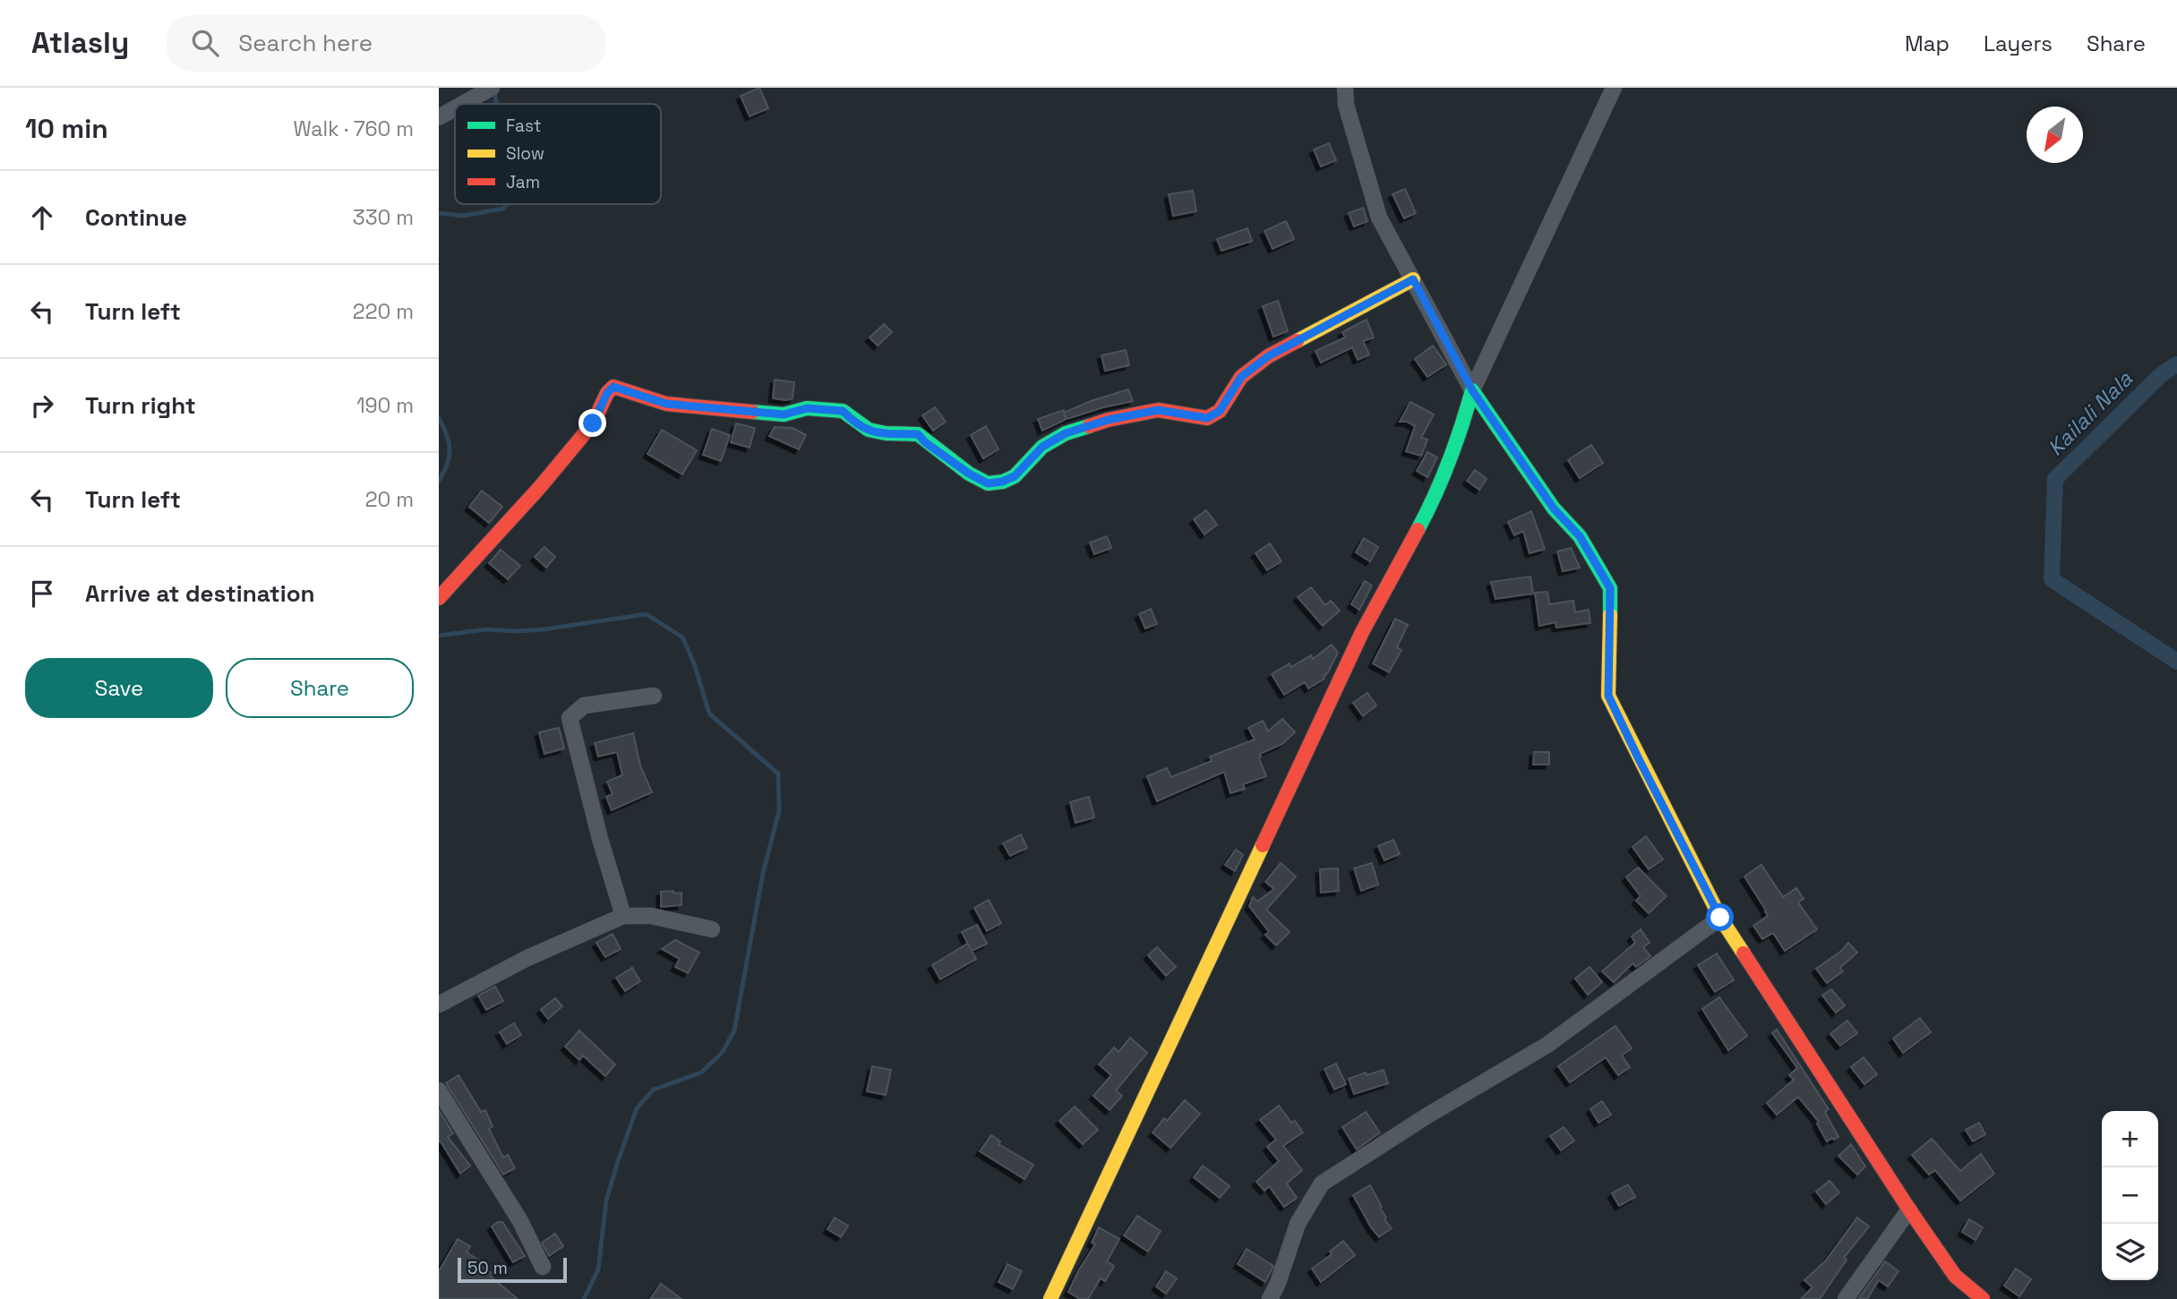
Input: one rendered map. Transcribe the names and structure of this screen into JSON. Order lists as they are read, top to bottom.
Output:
{
  "water": ["Kailali Nala"],
  "legend": ["Fast", "Slow", "Jam"],
  "scale_bar": "50 m",
  "north": "bottom left",
  "page": {
    "header": "Atlasly",
    "search": "Search here",
    "nav": ["Map", "Layers", "Share"],
    "heading": ["10 min", "Walk · 760 m"],
    "list": [
      ["Continue", "330 m"],
      ["Turn left", "220 m"],
      ["Turn right", "190 m"],
      ["Turn left", "20 m"],
      "Arrive at destination"
    ],
    "buttons": ["Save", "Share"],
    "map_buttons": ["+", "−"],
    "scale": "50 m"
  }
}
